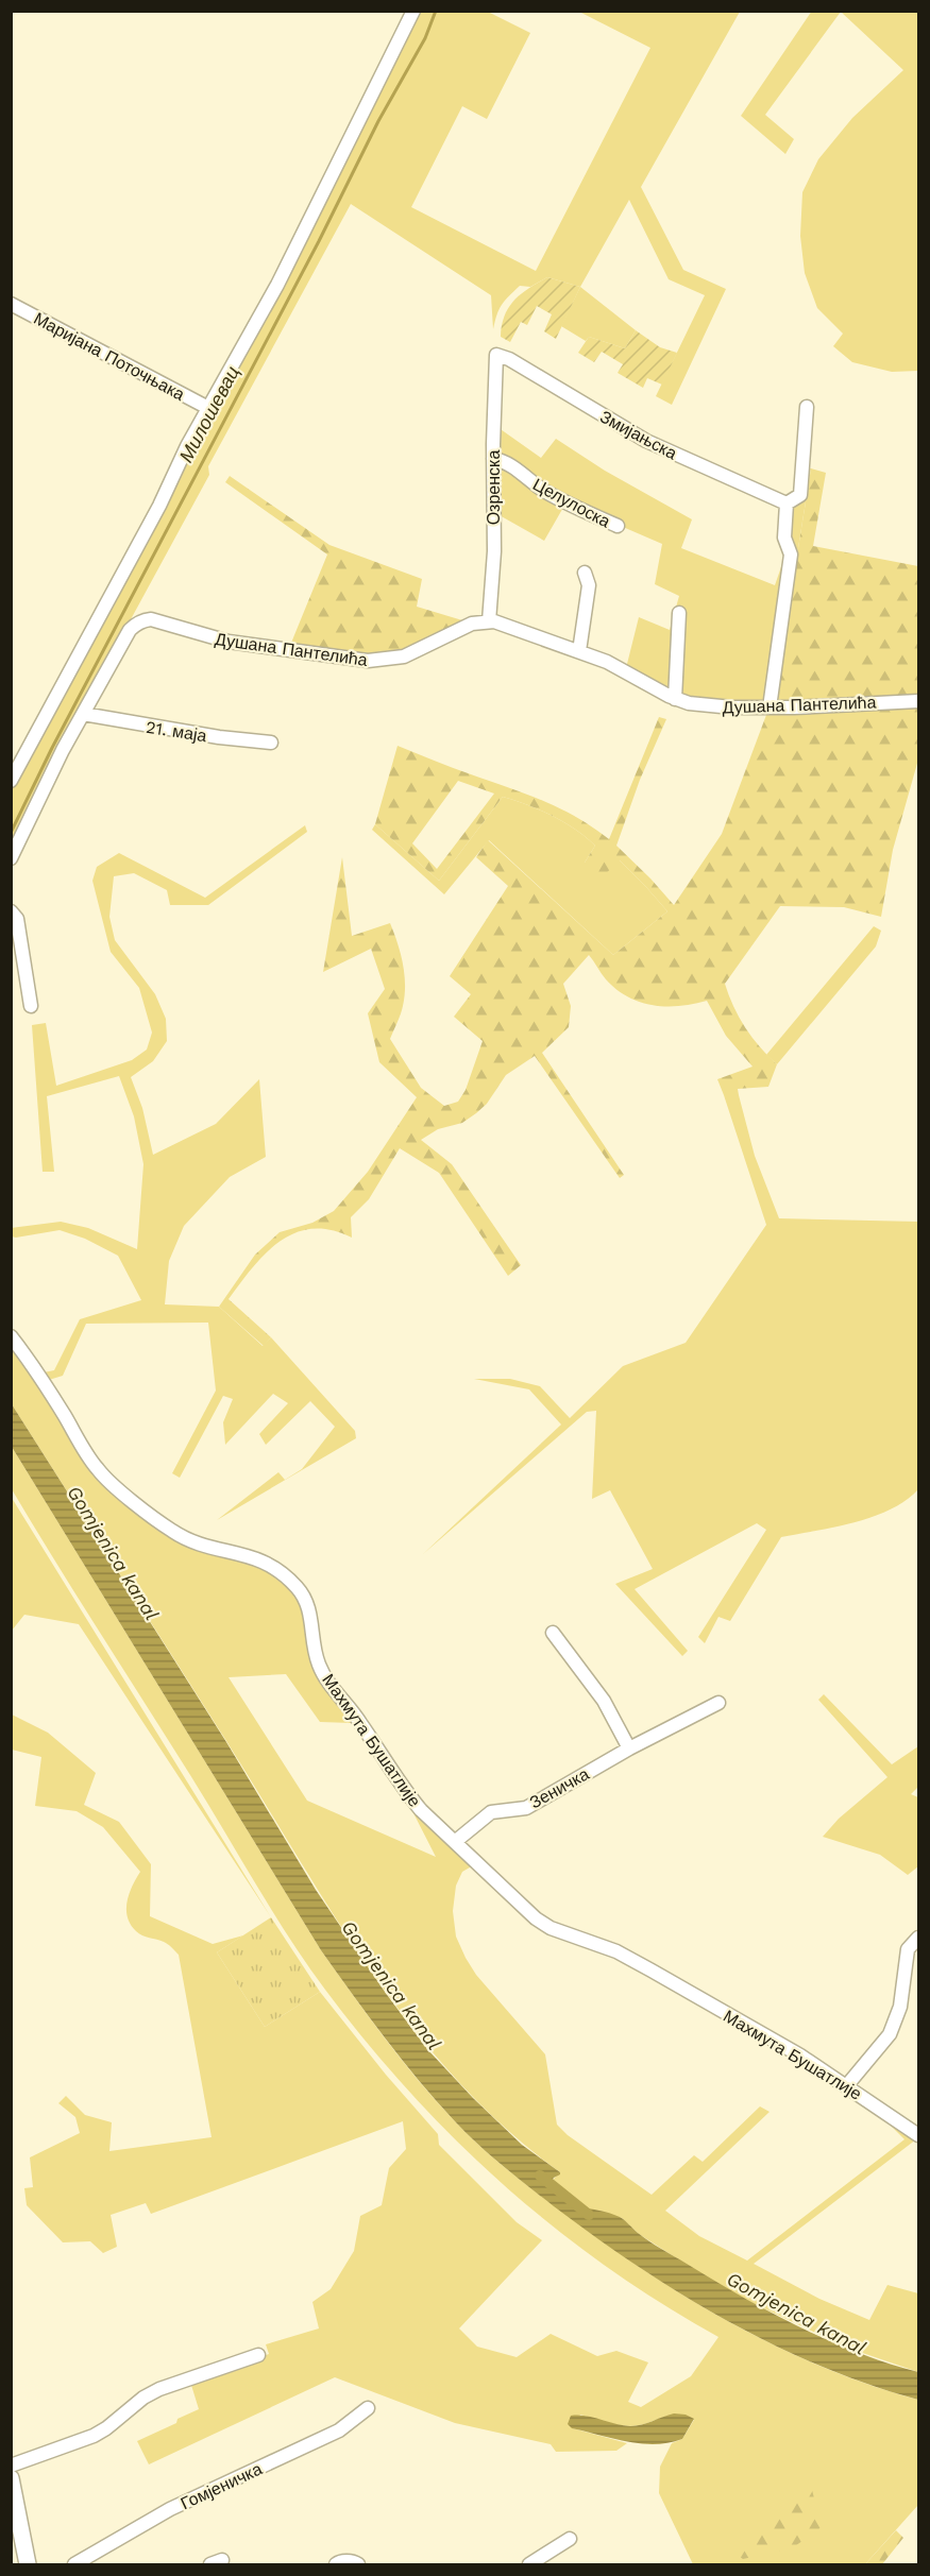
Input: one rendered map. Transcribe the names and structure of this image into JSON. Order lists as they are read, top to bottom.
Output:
{
  "streets": {
    "street": [
      "Маријана Поточњака",
      "Змијањска",
      "Озренска",
      "Целулоска",
      "Душана Пантелића",
      "21. маја",
      "Махмута Бушатлије",
      "Зеничка",
      "Гомјеничка"
    ]
  },
  "crossings": [
    ["Змијањска", "Озренска"],
    ["Озренска", "Целулоска"],
    ["Озренска", "Душана Пантелића"],
    ["Душана Пантелића", "21. маја"],
    ["Махмута Бушатлије", "Зеничка"]
  ],
  "water": ["Милошевац", "Gomjenica kanal"]
}
